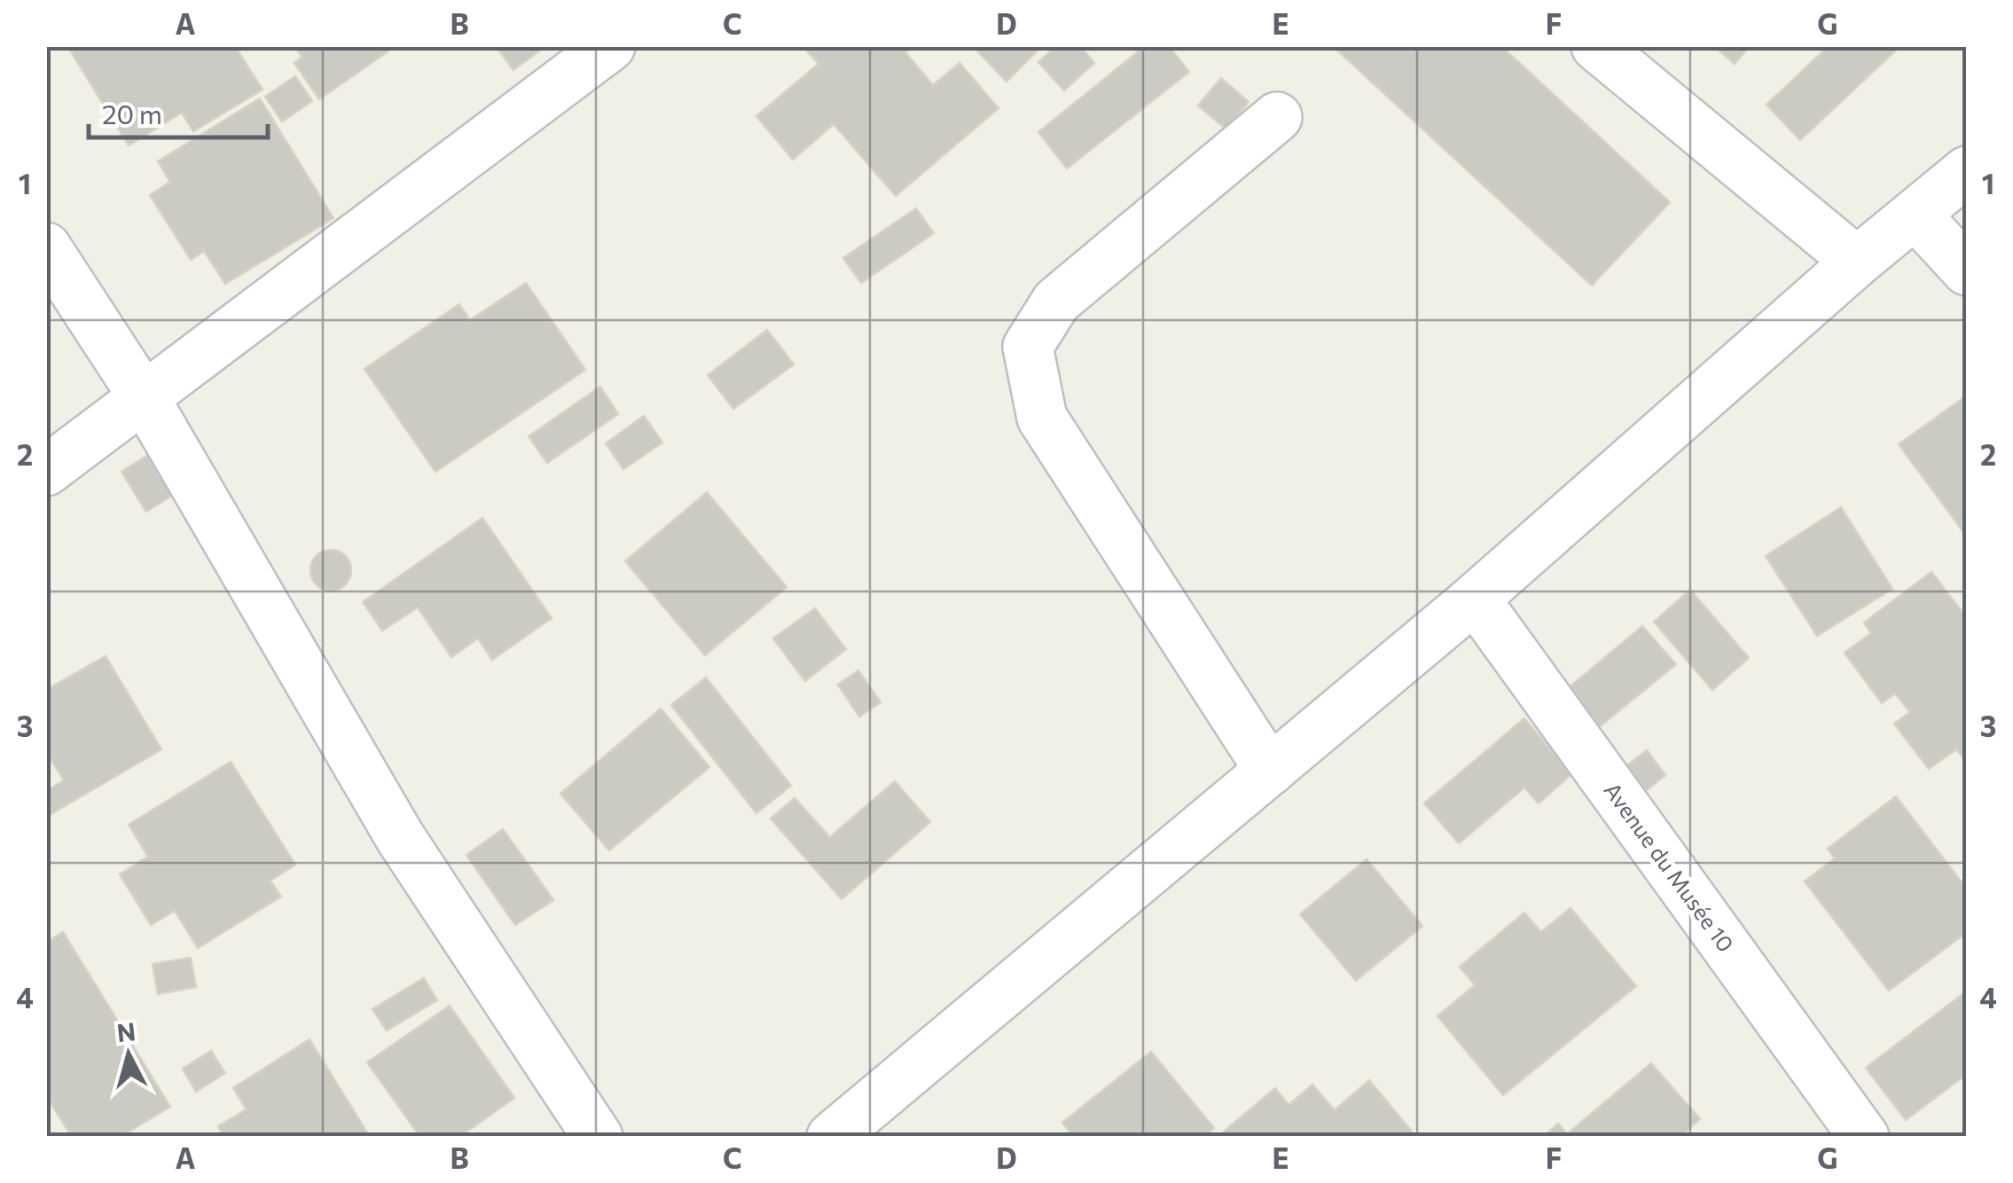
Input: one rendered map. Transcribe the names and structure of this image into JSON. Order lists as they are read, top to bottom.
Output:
{
  "streets": {
    "street": ["Avenue du Musée 10"]
  },
  "scale_bar": "20 m",
  "north": "top",
  "grid": {
    "columns": [
      "A",
      "B",
      "C",
      "D",
      "E",
      "F",
      "G"
    ],
    "rows": [
      "1",
      "2",
      "3",
      "4"
    ]
  }
}
